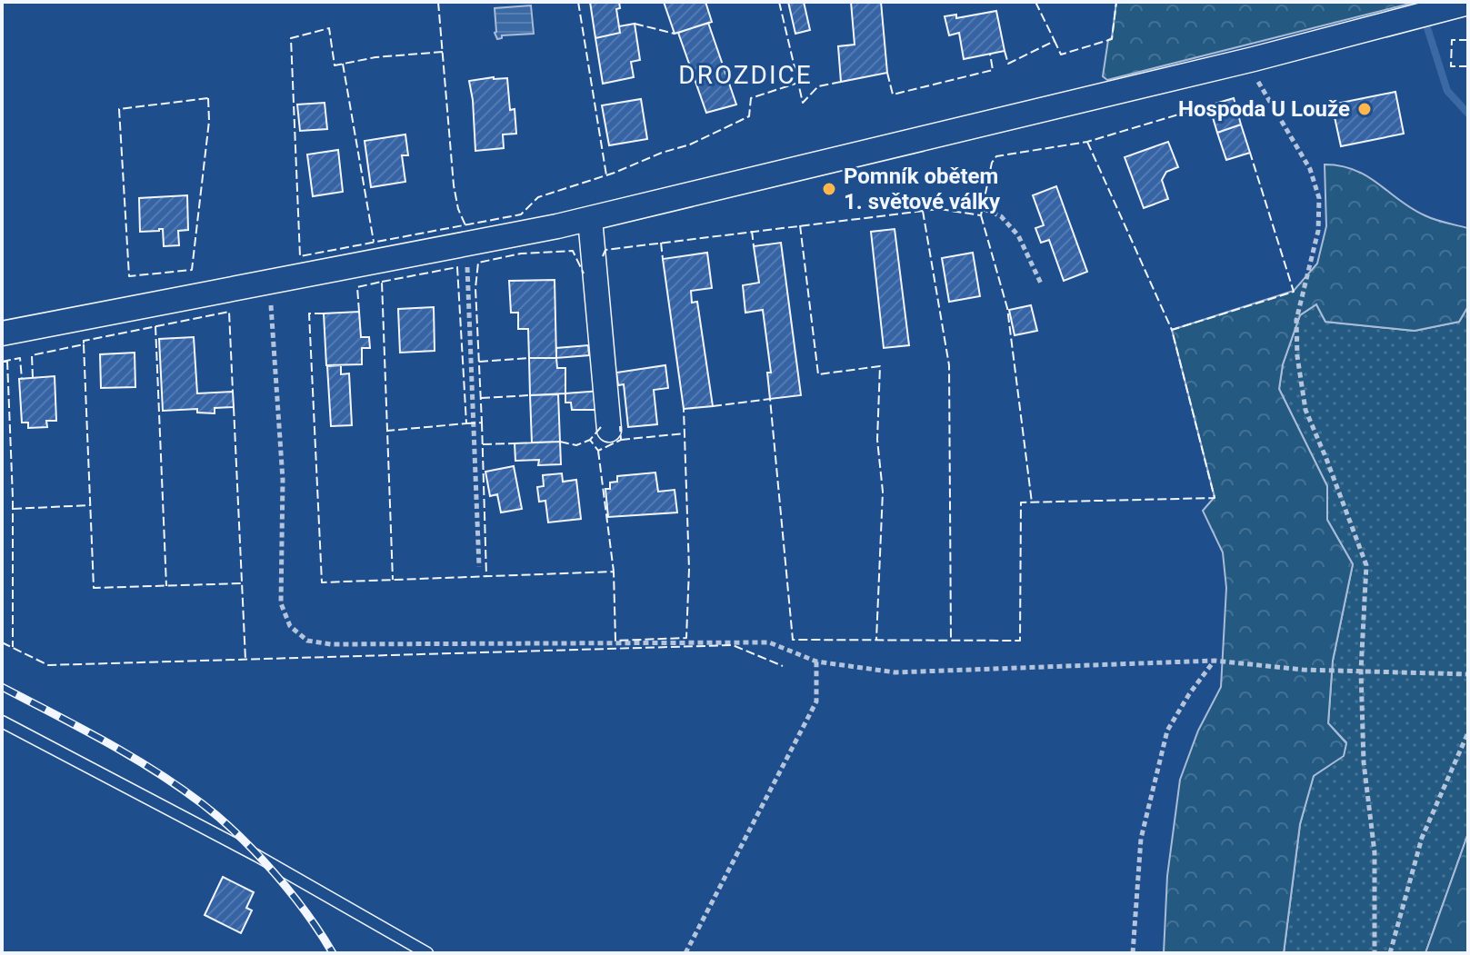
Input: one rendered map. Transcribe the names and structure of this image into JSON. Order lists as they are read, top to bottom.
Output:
{
  "districts": ["DROZDICE"],
  "places": ["Hospoda U Louže", "Pomník obětem 1. světové války"]
}
